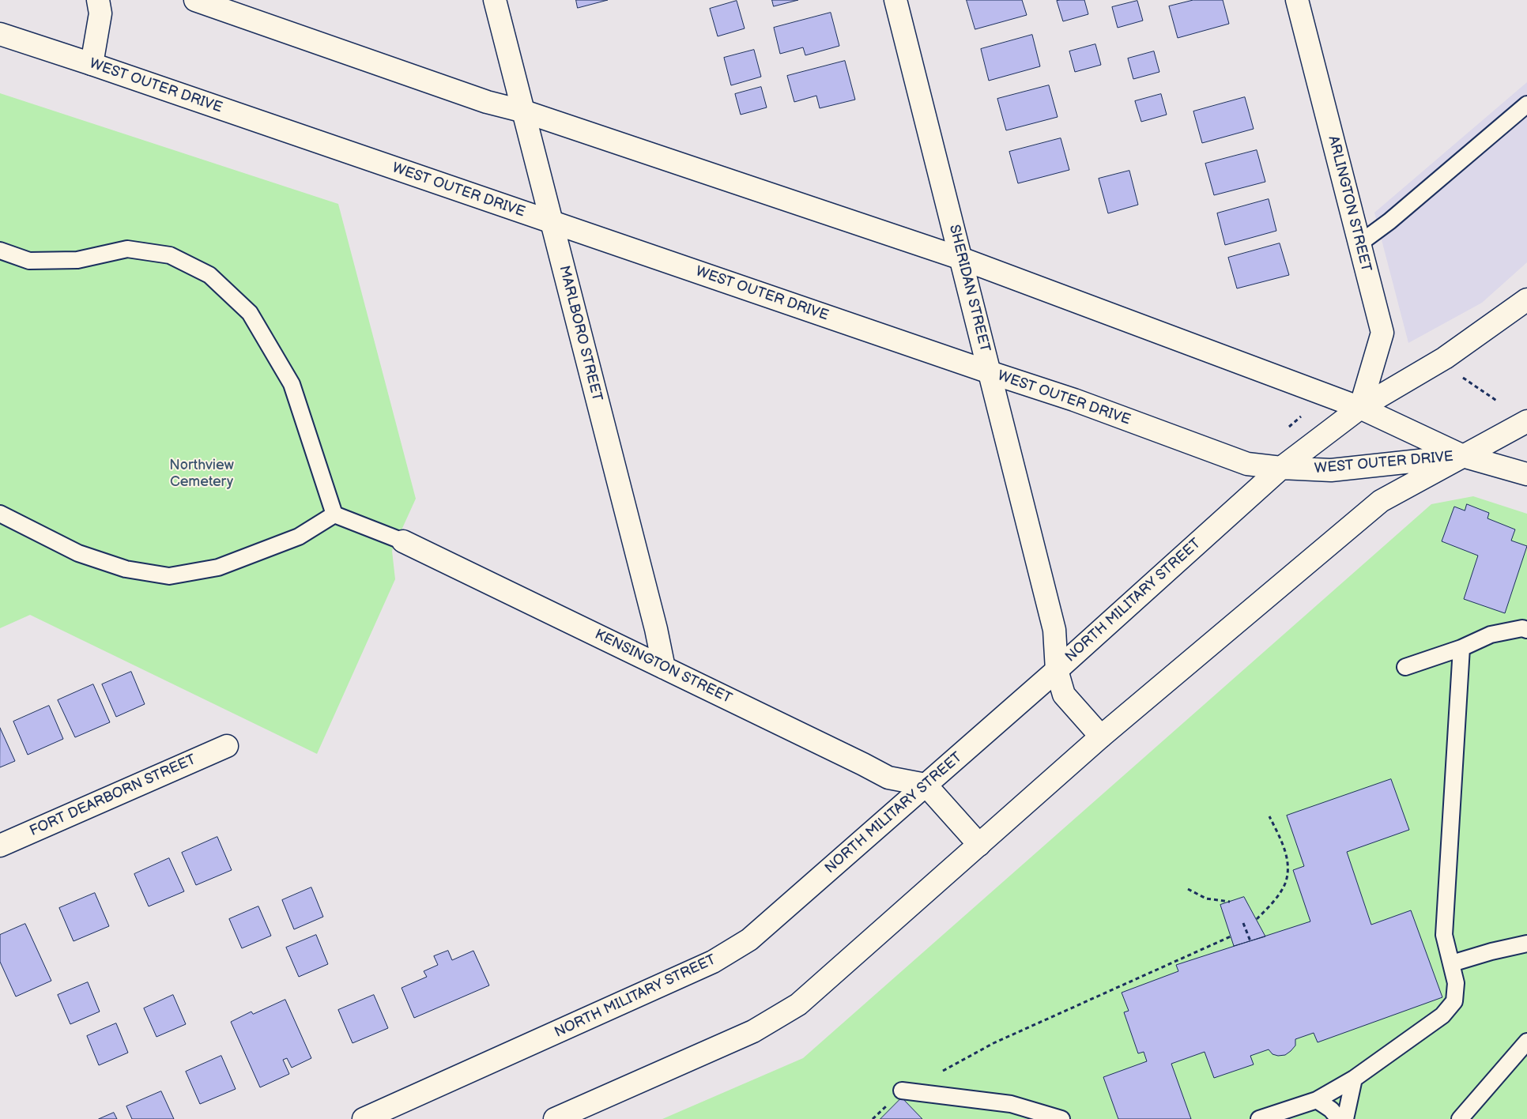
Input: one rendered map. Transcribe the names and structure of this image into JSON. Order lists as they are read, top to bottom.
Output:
{
  "streets": {
    "street": [
      "WEST OUTER DRIVE",
      "ARLINGTON STREET",
      "SHERIDAN STREET",
      "MARLBORO STREET",
      "NORTH MILITARY STREET",
      "KENSINGTON STREET",
      "FORT DEARBORN STREET"
    ]
  },
  "crossings": [
    ["WEST OUTER DRIVE", "SHERIDAN STREET"],
    ["WEST OUTER DRIVE", "MARLBORO STREET"],
    ["WEST OUTER DRIVE", "NORTH MILITARY STREET"],
    ["ARLINGTON STREET", "NORTH MILITARY STREET"],
    ["SHERIDAN STREET", "NORTH MILITARY STREET"],
    ["MARLBORO STREET", "KENSINGTON STREET"],
    ["NORTH MILITARY STREET", "KENSINGTON STREET"]
  ],
  "parks": ["Northview Cemetery"]
}
